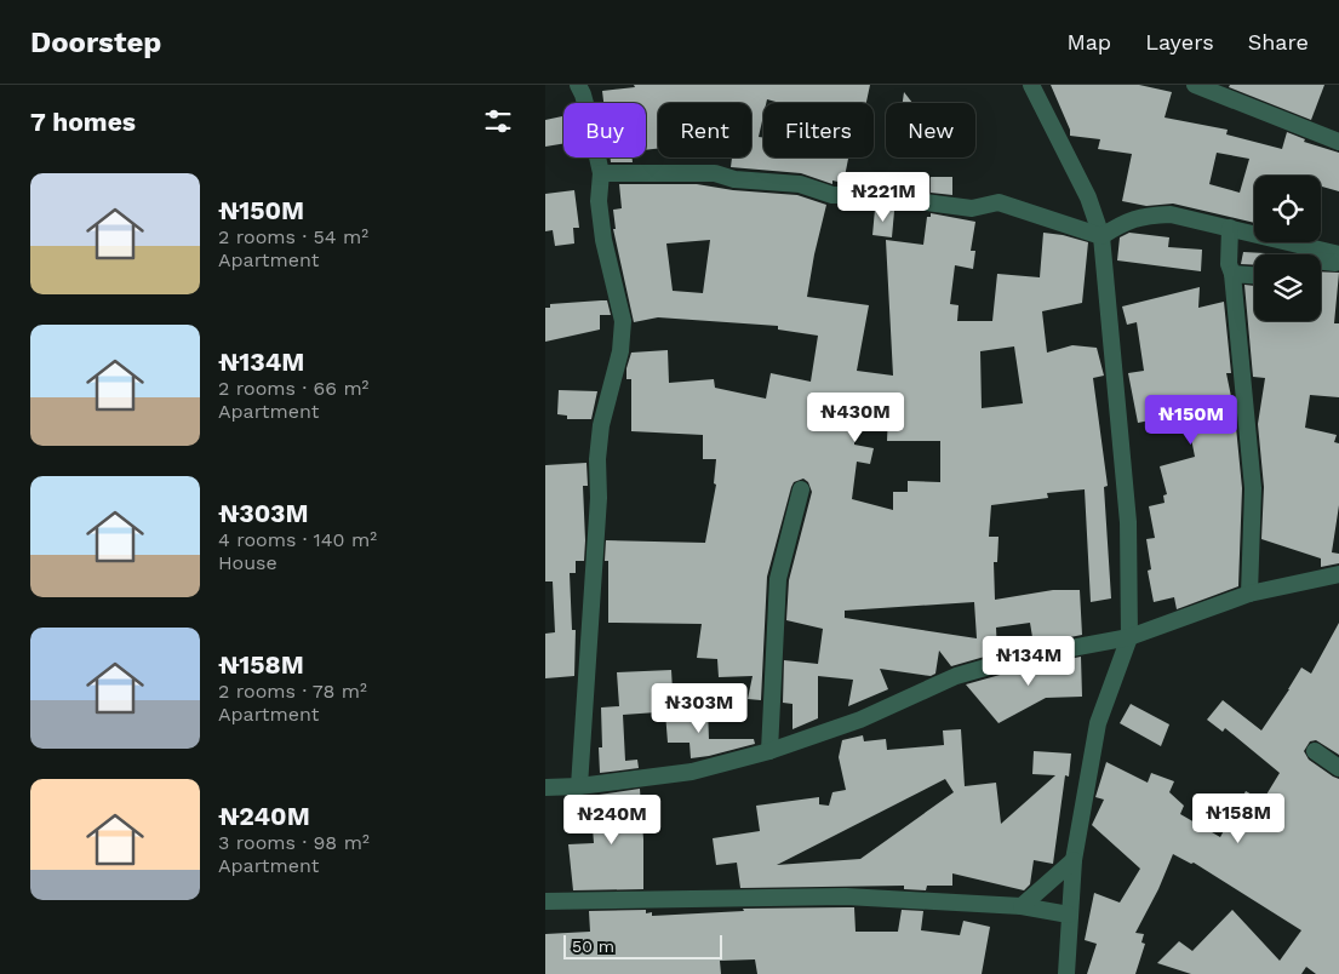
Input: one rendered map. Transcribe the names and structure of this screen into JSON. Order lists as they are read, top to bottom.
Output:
{
  "scale_bar": "50 m",
  "page": {
    "header": "Doorstep",
    "nav": ["Map", "Layers", "Share"],
    "heading": "7 homes",
    "chip": [
      "Buy",
      "Rent",
      "Filters",
      "New"
    ],
    "list": [
      {
        "name": "₦150M",
        "note": "2 rooms · 54 m² · Apartment"
      },
      {
        "name": "₦134M",
        "note": "2 rooms · 66 m² · Apartment"
      },
      {
        "name": "₦303M",
        "note": "4 rooms · 140 m² · House"
      },
      {
        "name": "₦158M",
        "note": "2 rooms · 78 m² · Apartment"
      },
      {
        "name": "₦240M",
        "note": "3 rooms · 98 m² · Apartment"
      }
    ],
    "price": [
      "₦221M",
      "₦430M",
      "₦150M",
      "₦134M",
      "₦303M",
      "₦158M",
      "₦240M"
    ],
    "scale": "50 m"
  }
}
